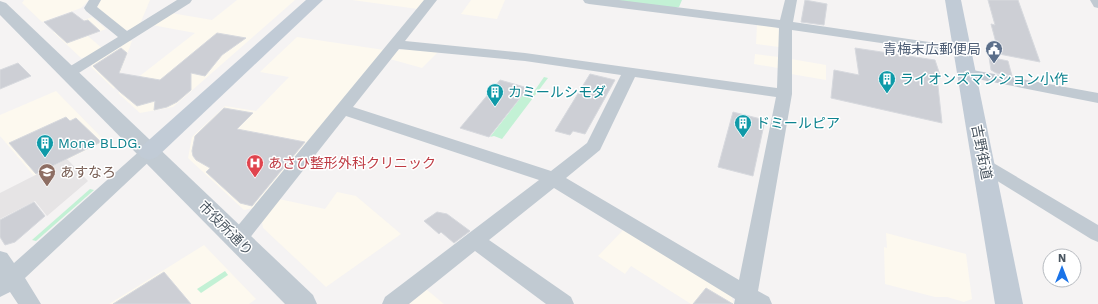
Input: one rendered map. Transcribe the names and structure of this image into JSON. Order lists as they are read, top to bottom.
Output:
{
  "streets": {
    "main road": ["吉野街道"],
    "street": ["市役所通り"]
  },
  "places": {
    "public building": ["青梅末広郵便局"],
    "building": [
      "ライオンズマンション小作",
      "カミールシモダ",
      "ドミールピア",
      "Mone BLDG."
    ],
    "hospital": ["あさひ整形外科クリニック"],
    "school or university": ["あすなろ"]
  },
  "north": "top"
}
